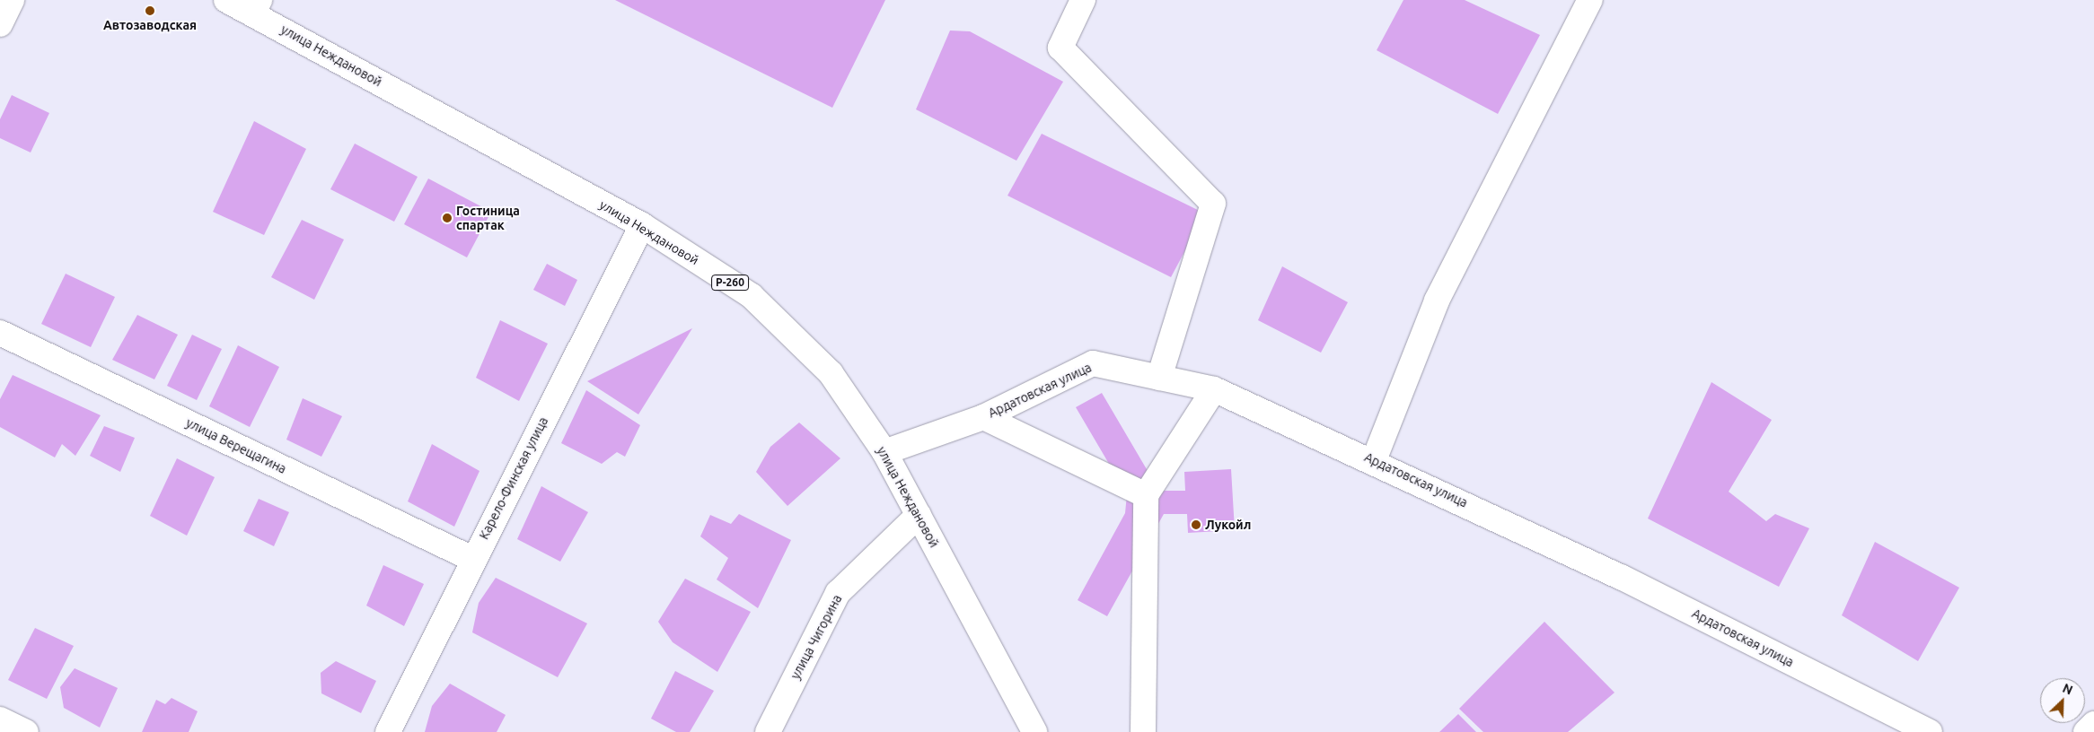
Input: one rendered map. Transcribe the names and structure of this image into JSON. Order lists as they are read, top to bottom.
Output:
{
  "streets": {
    "main road": [
      "улица Неждановой",
      "Р-260",
      "Ардатовская улица",
      "улица Верещагина",
      "Карело-Финская улица",
      "улица Чигорина"
    ]
  },
  "crossings": [
    ["улица Неждановой", "Ардатовская улица"],
    ["улица Неждановой", "Карело-Финская улица"],
    ["улица Неждановой", "улица Чигорина"],
    ["улица Верещагина", "Карело-Финская улица"]
  ],
  "places": ["Автозаводская", "Гостиница спартак", "Лукойл"],
  "north": "top right"
}
